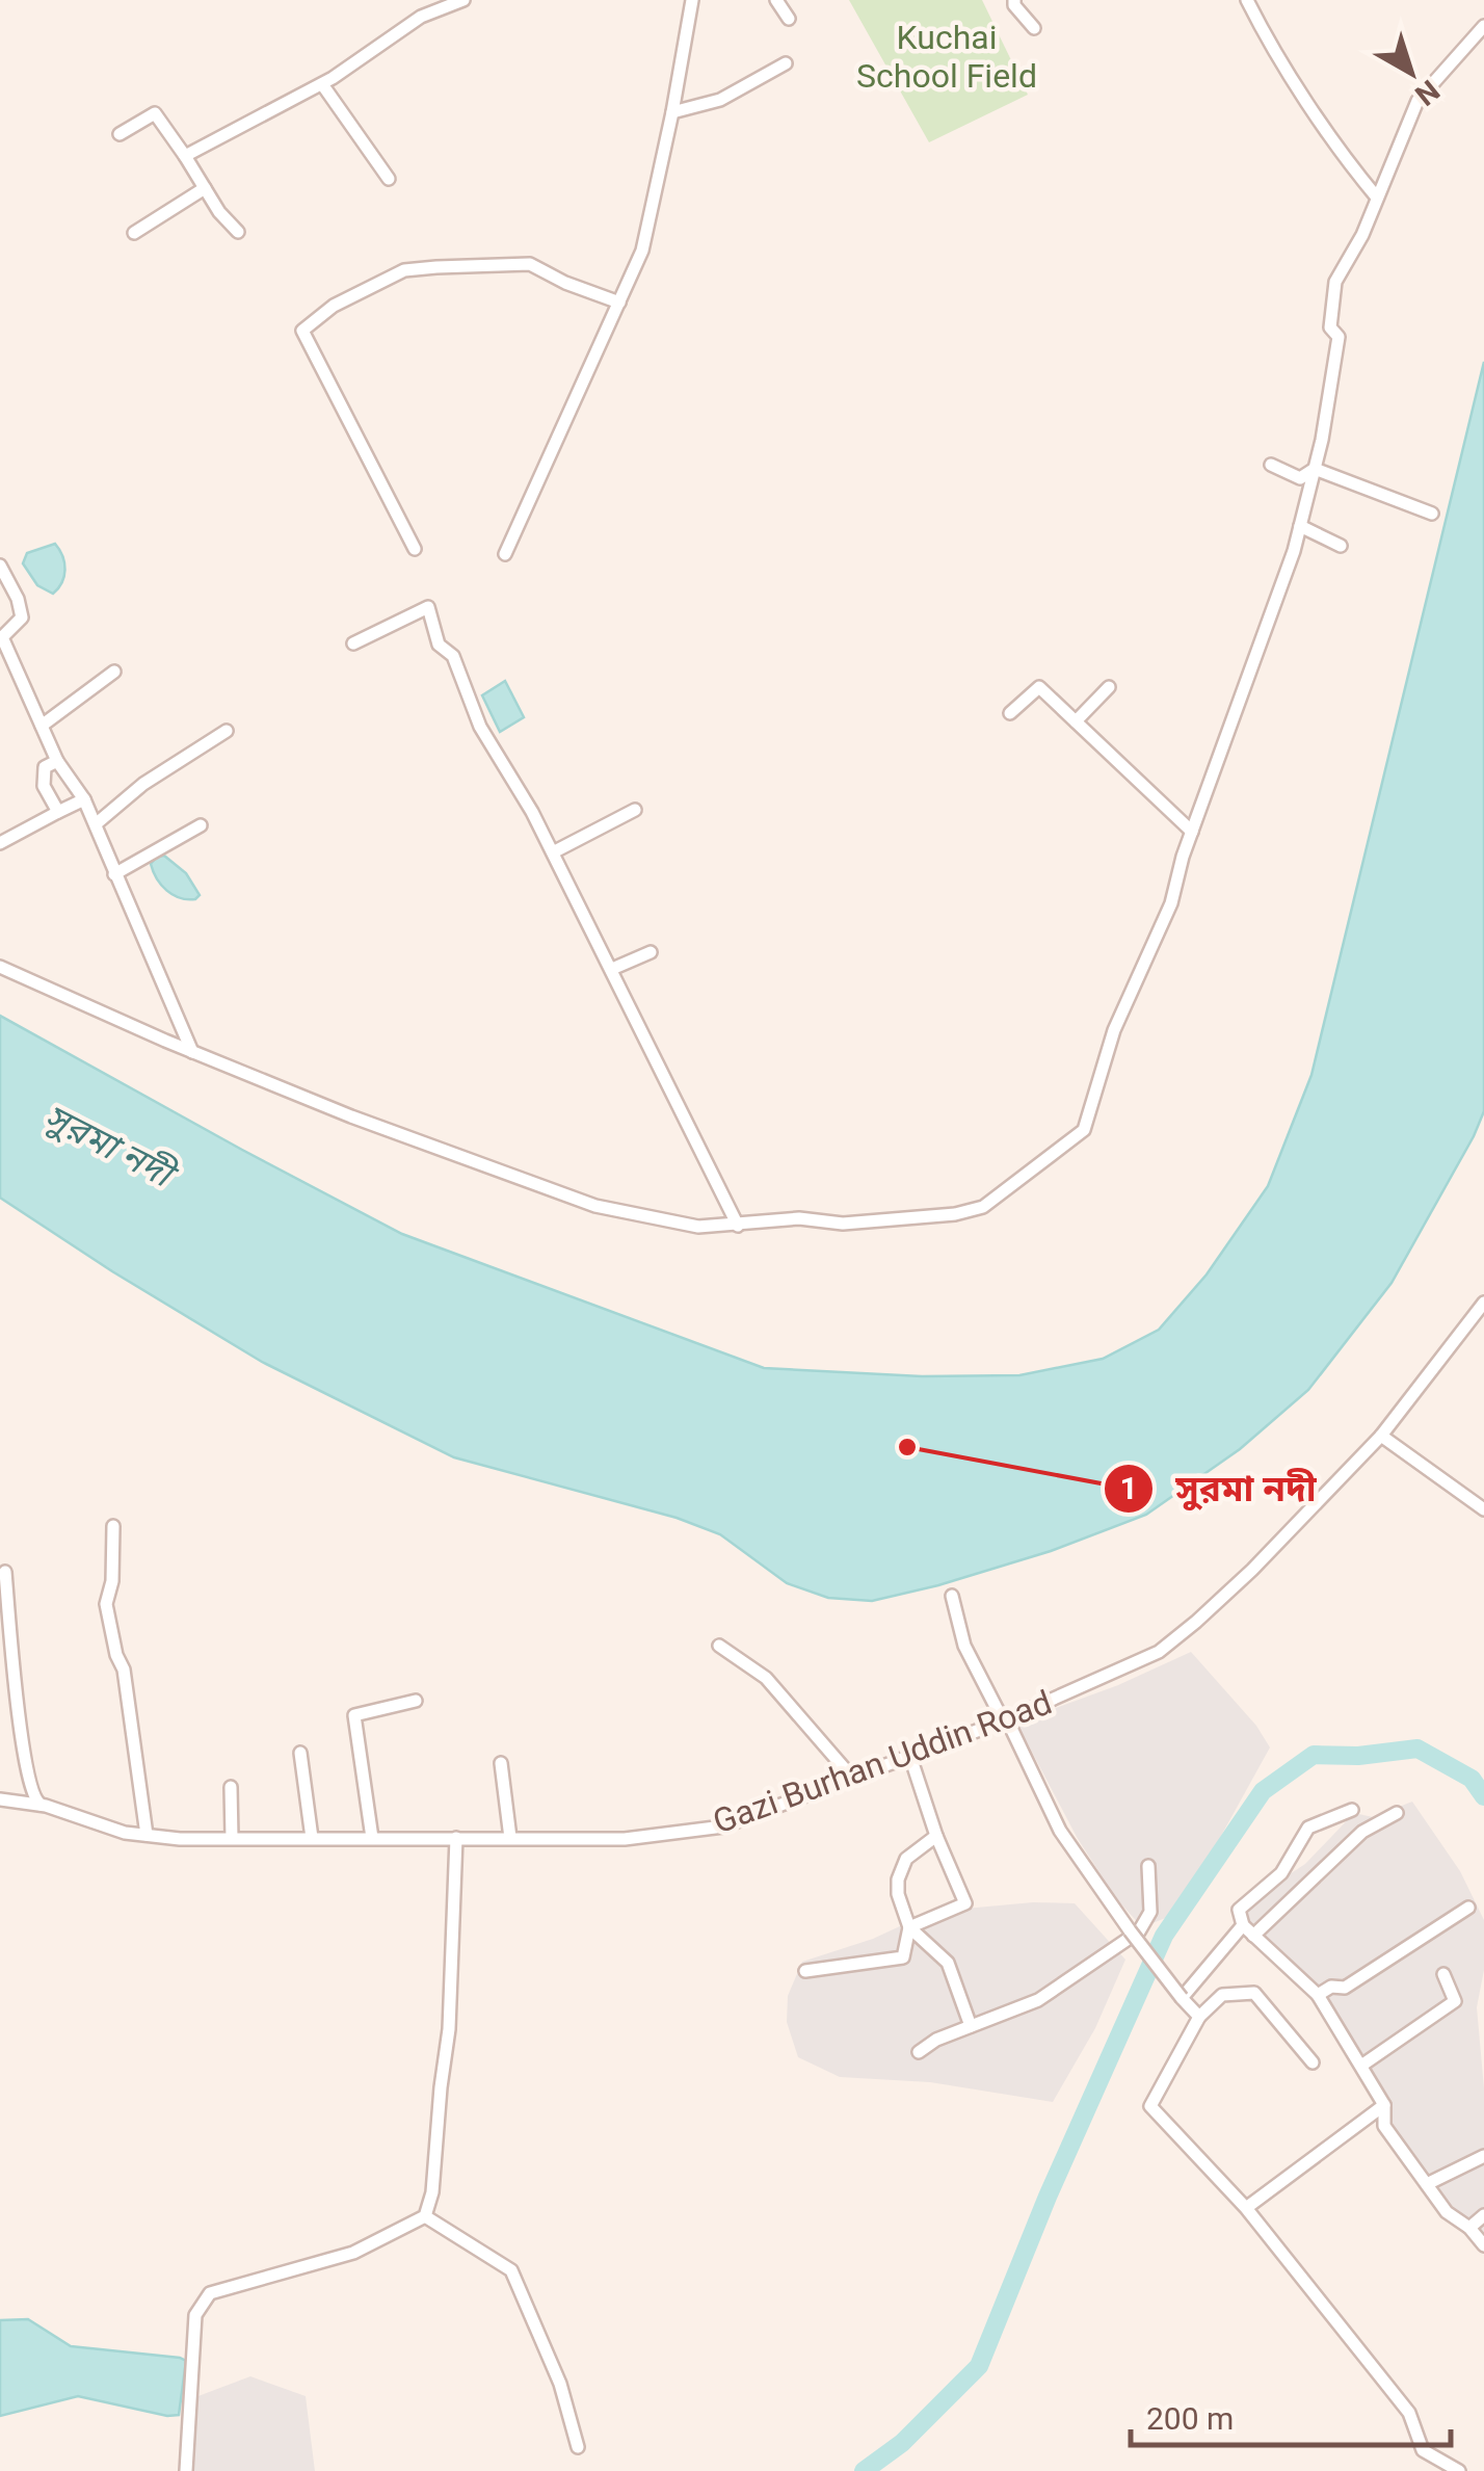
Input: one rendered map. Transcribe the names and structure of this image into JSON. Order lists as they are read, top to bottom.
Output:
{
  "streets": {
    "street": ["Gazi Burhan Uddin Road"]
  },
  "water": ["সুরমা নদী"],
  "parks": ["Kuchai School Field"],
  "places": ["সুরমা নদী"],
  "scale_bar": "200 m",
  "north": "bottom right"
}
